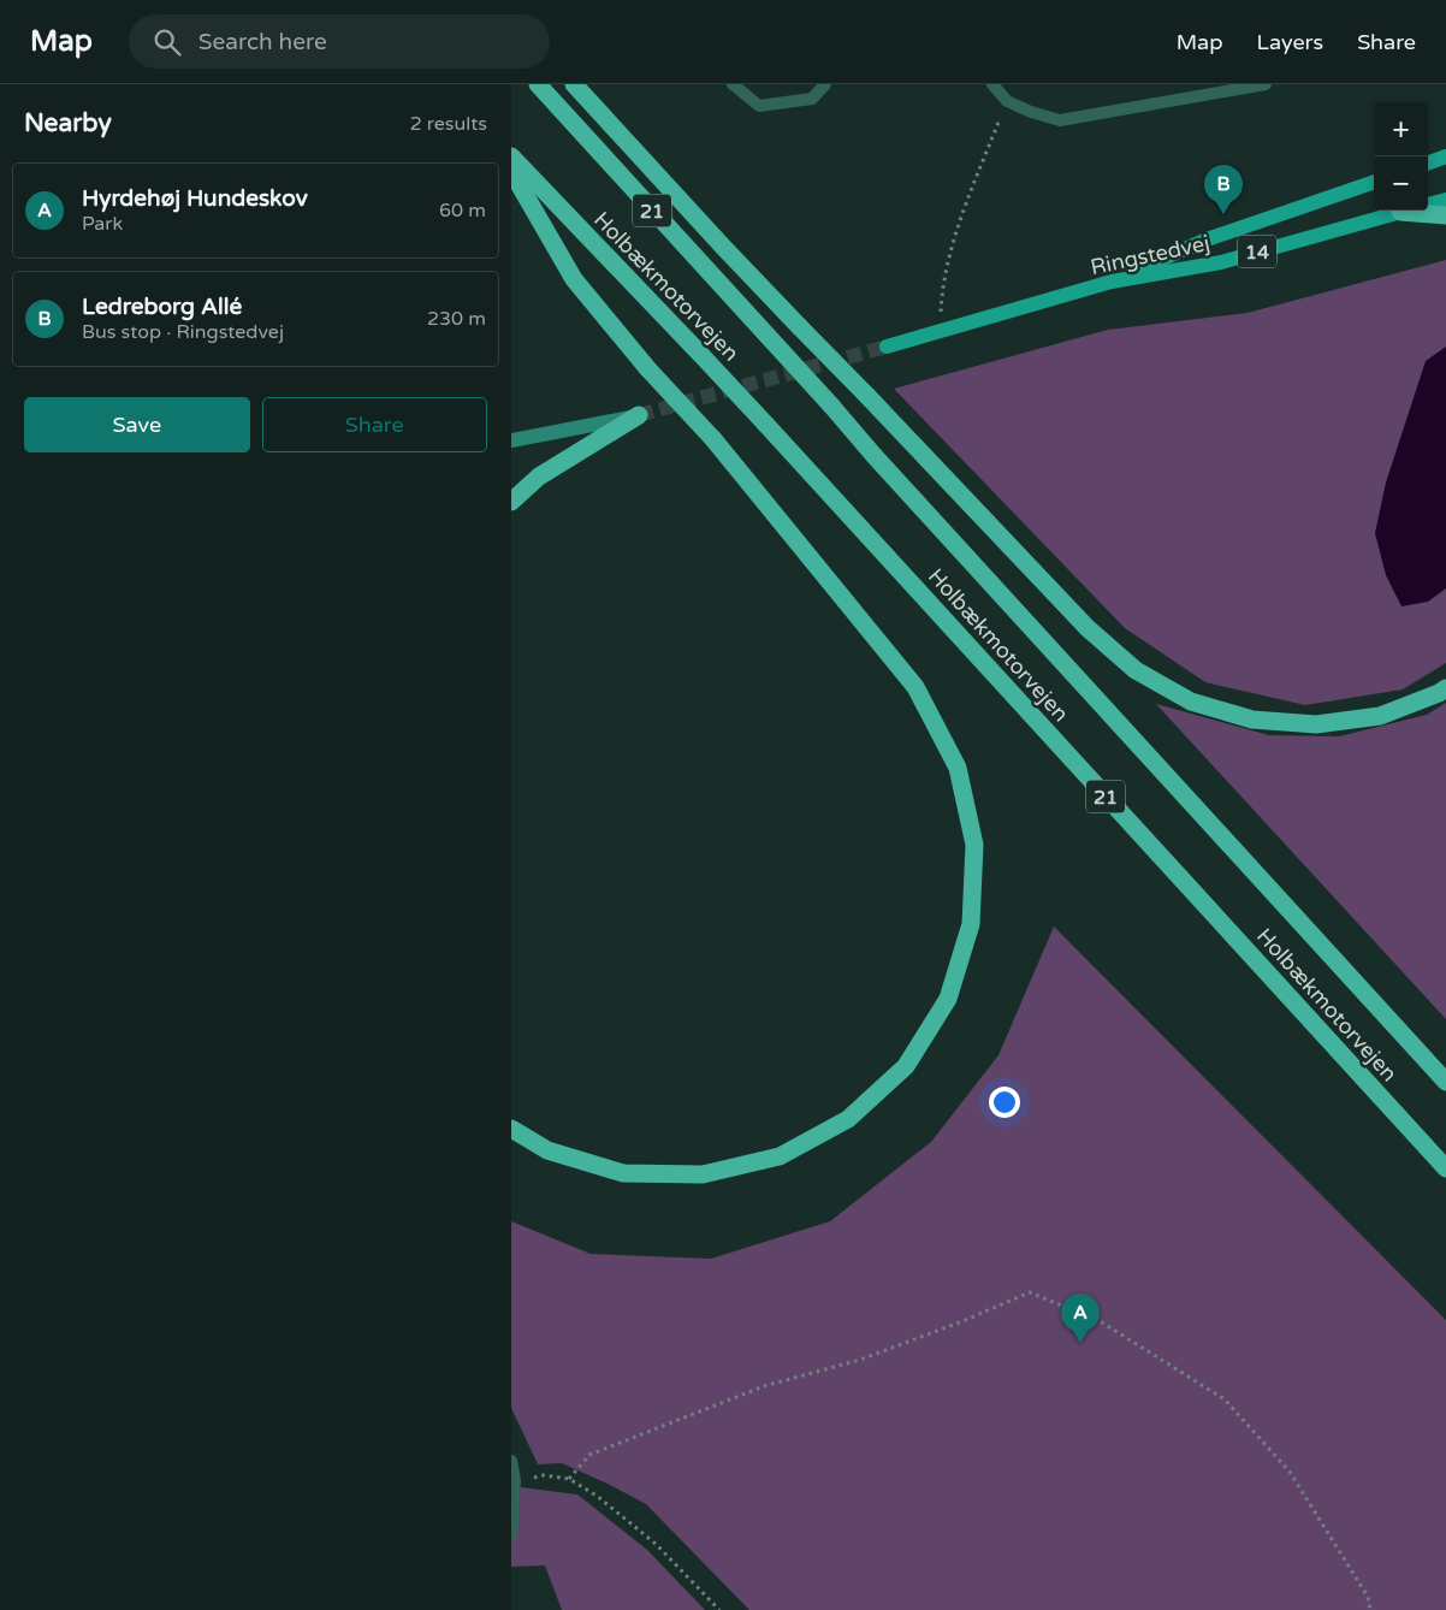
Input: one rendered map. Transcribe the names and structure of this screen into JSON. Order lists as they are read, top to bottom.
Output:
{
  "streets": {
    "highway": ["21", "Holbækmotorvejen"],
    "main road": ["14", "Ringstedvej"]
  },
  "page": {
    "header": "Map",
    "search": "Search here",
    "nav": ["Map", "Layers", "Share"],
    "heading": ["Nearby", "2 results"],
    "map_buttons": ["+", "−"],
    "list": [
      {
        "mark": "A",
        "name": "Hyrdehøj Hundeskov",
        "note": "Park",
        "value": "60 m"
      },
      {
        "mark": "B",
        "name": "Ledreborg Allé",
        "note": "Bus stop · Ringstedvej",
        "value": "230 m"
      }
    ],
    "pins": ["B", "A"],
    "buttons": ["Save", "Share"]
  }
}
